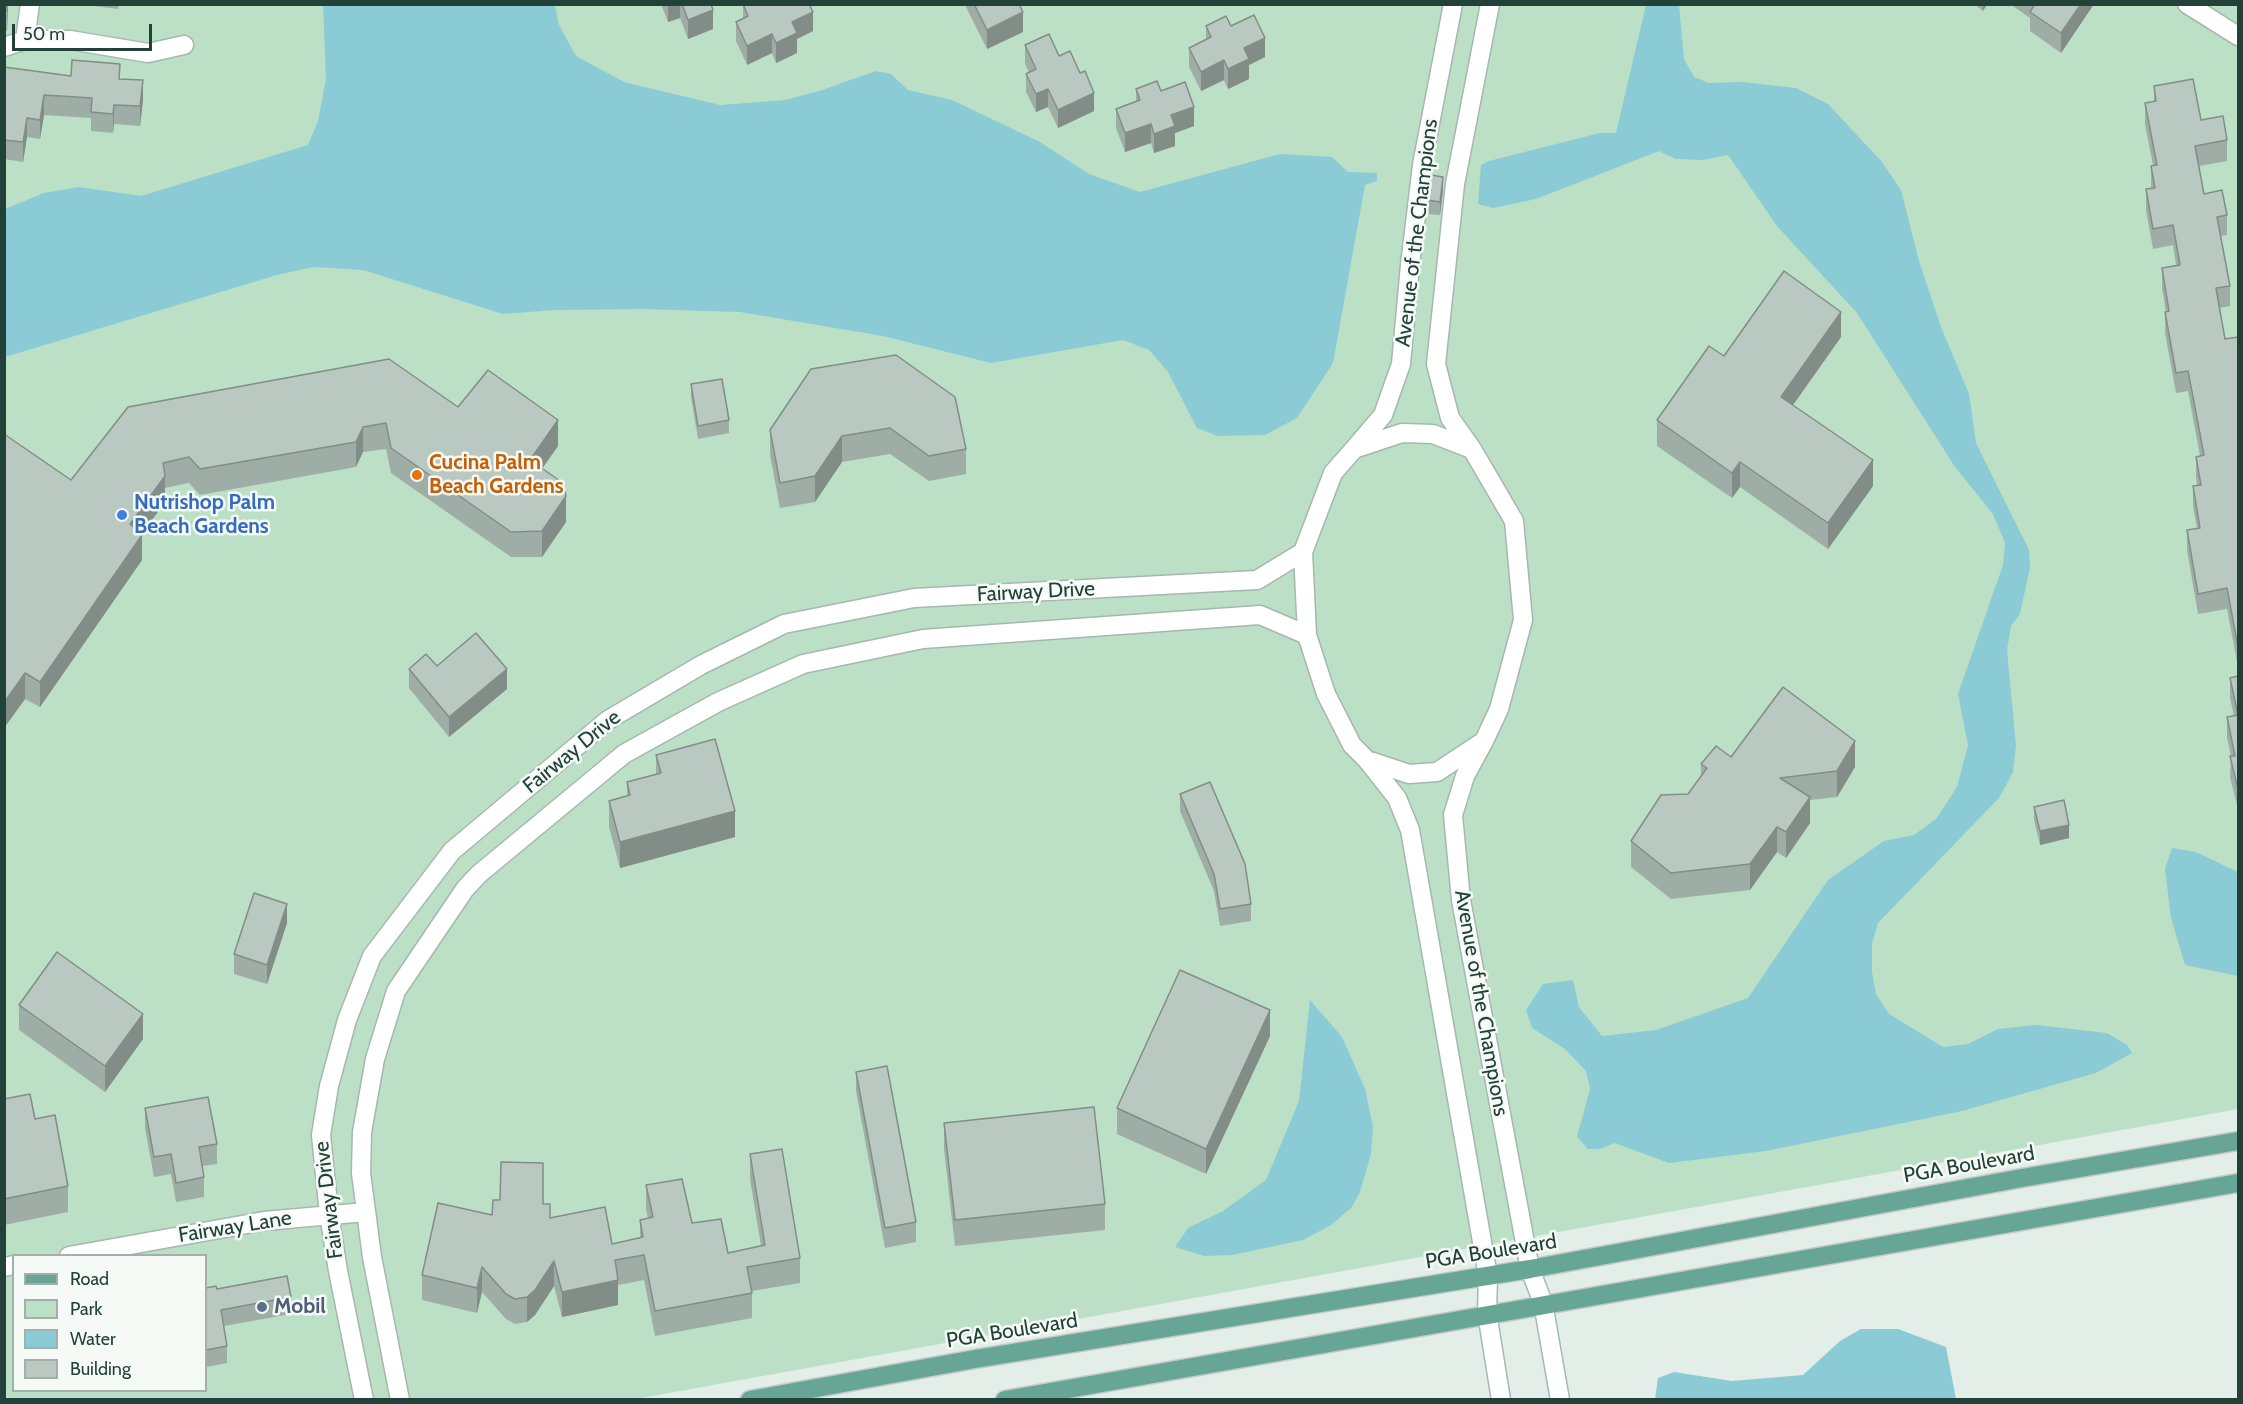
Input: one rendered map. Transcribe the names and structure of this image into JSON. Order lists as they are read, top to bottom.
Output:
{
  "streets": {
    "main road": ["PGA Boulevard"],
    "street": ["Avenue of the Champions", "Fairway Drive", "Fairway Lane"]
  },
  "crossings": [
    ["Avenue of the Champions", "Fairway Drive"],
    ["Avenue of the Champions", "PGA Boulevard"],
    ["Fairway Drive", "Fairway Lane"]
  ],
  "places": ["Cucina Palm Beach Gardens", "Nutrishop Palm Beach Gardens", "Mobil"],
  "legend": [
    "Road",
    "Park",
    "Water",
    "Building"
  ],
  "scale_bar": "50 m"
}
